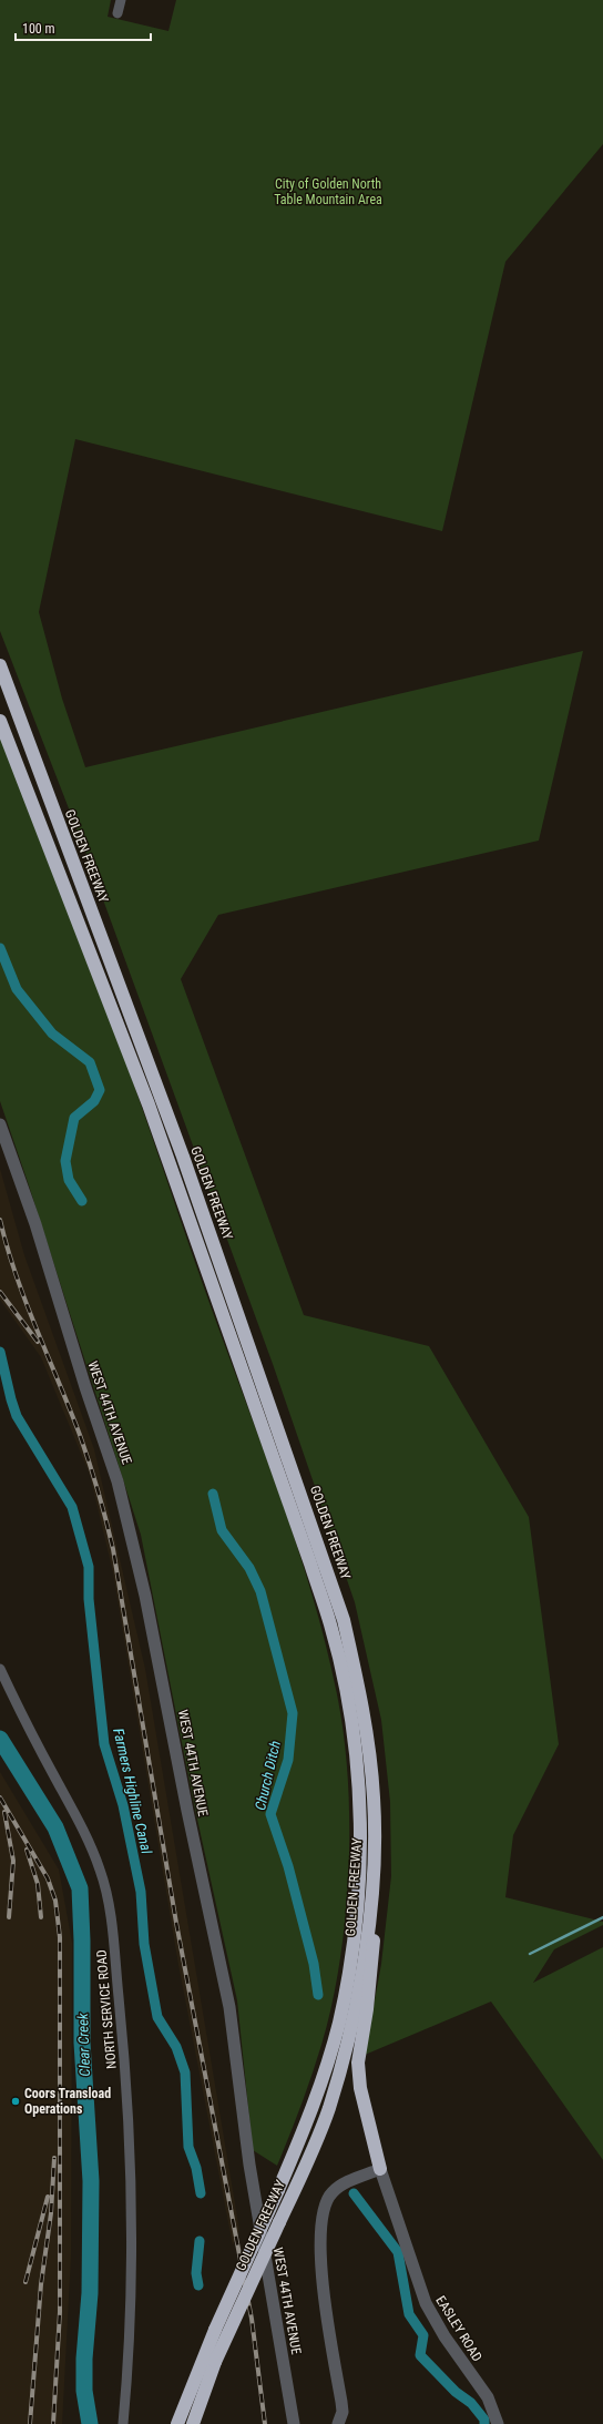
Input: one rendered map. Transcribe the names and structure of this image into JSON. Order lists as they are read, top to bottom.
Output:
{
  "streets": {
    "highway": ["GOLDEN FREEWAY"],
    "street": ["WEST 44TH AVENUE", "NORTH SERVICE ROAD", "EASLEY ROAD"]
  },
  "water": ["Church Ditch", "Farmers Highline Canal", "Clear Creek"],
  "parks": ["City of Golden North Table Mountain Area"],
  "places": ["Coors Transload Operations"],
  "scale_bar": "100 m"
}
